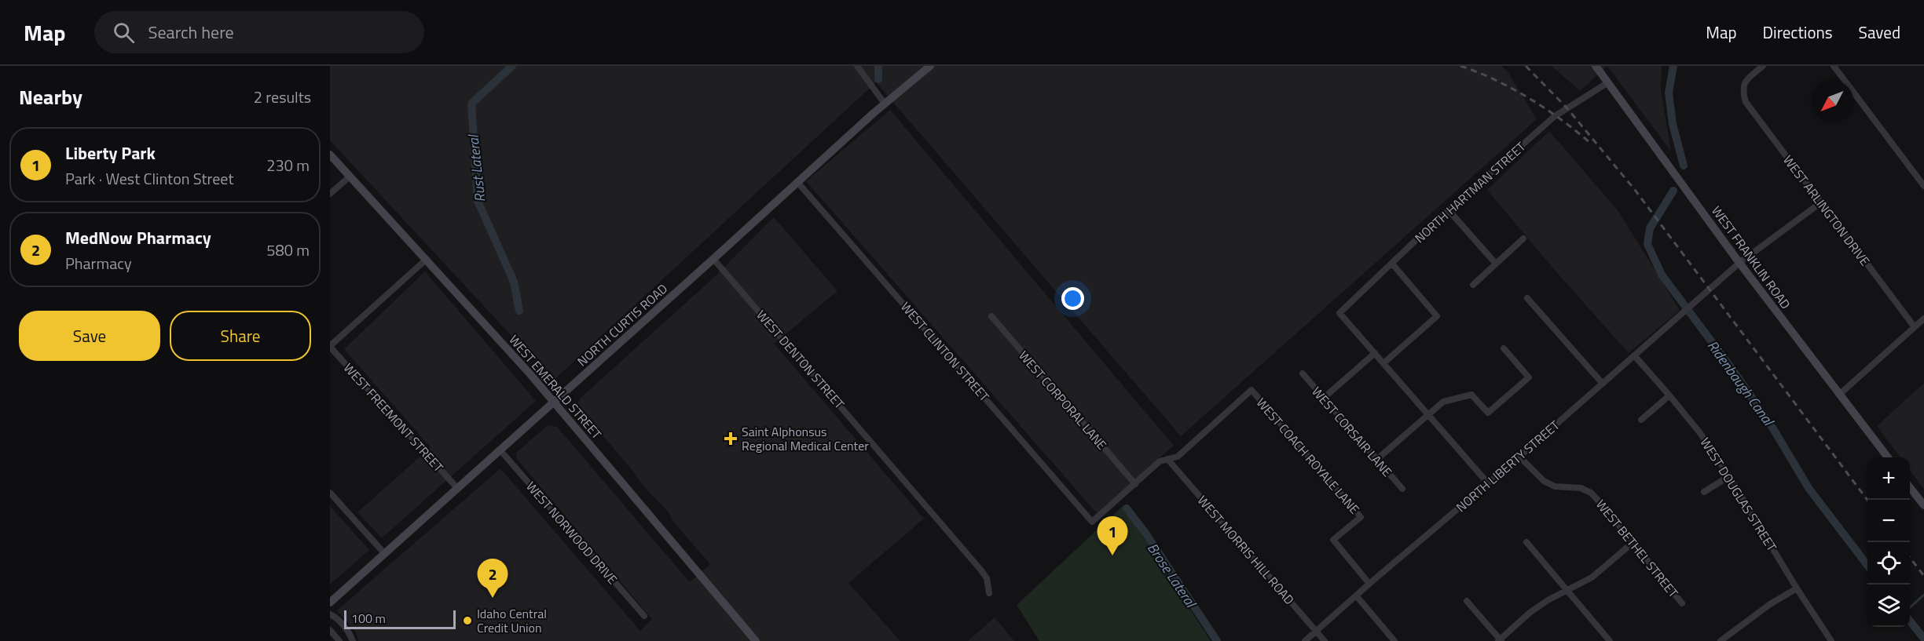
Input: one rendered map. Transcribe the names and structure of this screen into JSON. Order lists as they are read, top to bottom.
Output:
{
  "streets": {
    "main road": ["WEST FRANKLIN ROAD", "NORTH CURTIS ROAD", "WEST EMERALD STREET"],
    "street": [
      "NORTH HARTMAN STREET",
      "WEST ARLINGTON DRIVE",
      "WEST CLINTON STREET",
      "WEST DENTON STREET",
      "WEST CORPORAL LANE",
      "WEST FREEMONT STREET",
      "WEST CORSAIR LANE",
      "WEST COACH ROYALE LANE",
      "NORTH LIBERTY STREET",
      "WEST DOUGLAS STREET",
      "WEST NORWOOD DRIVE",
      "WEST BETHEL STREET",
      "WEST MORRIS HILL ROAD"
    ]
  },
  "crossings": [
    ["NORTH HARTMAN STREET", "WEST FRANKLIN ROAD"],
    ["WEST ARLINGTON DRIVE", "NORTH LIBERTY STREET"],
    ["WEST FRANKLIN ROAD", "NORTH LIBERTY STREET"],
    ["NORTH CURTIS ROAD", "WEST CLINTON STREET"],
    ["NORTH CURTIS ROAD", "WEST DENTON STREET"],
    ["NORTH CURTIS ROAD", "WEST EMERALD STREET"],
    ["NORTH CURTIS ROAD", "WEST FREEMONT STREET"],
    ["NORTH CURTIS ROAD", "WEST NORWOOD DRIVE"],
    ["WEST CLINTON STREET", "WEST CORPORAL LANE"],
    ["WEST COACH ROYALE LANE", "NORTH LIBERTY STREET"],
    ["WEST COACH ROYALE LANE", "WEST MORRIS HILL ROAD"],
    ["NORTH LIBERTY STREET", "WEST DOUGLAS STREET"],
    ["NORTH LIBERTY STREET", "WEST BETHEL STREET"],
    ["NORTH LIBERTY STREET", "WEST MORRIS HILL ROAD"]
  ],
  "water": ["Rust Lateral", "Ridenbaugh Canal", "Brose Lateral"],
  "places": {
    "health": ["Saint Alphonsus Regional Medical Center"],
    "other": ["Idaho Central Credit Union"]
  },
  "scale_bar": "100 m",
  "north": "bottom left",
  "page": {
    "header": "Map",
    "search": "Search here",
    "nav": ["Map", "Directions", "Saved"],
    "heading": ["Nearby", "2 results"],
    "list": [
      {
        "mark": "1",
        "name": "Liberty Park",
        "note": "Park · West Clinton Street",
        "value": "230 m"
      },
      {
        "mark": "2",
        "name": "MedNow Pharmacy",
        "note": "Pharmacy",
        "value": "580 m"
      }
    ],
    "buttons": ["Save", "Share"],
    "map_buttons": ["+", "−"],
    "pins": ["1", "2"],
    "scale": "100 m"
  }
}
